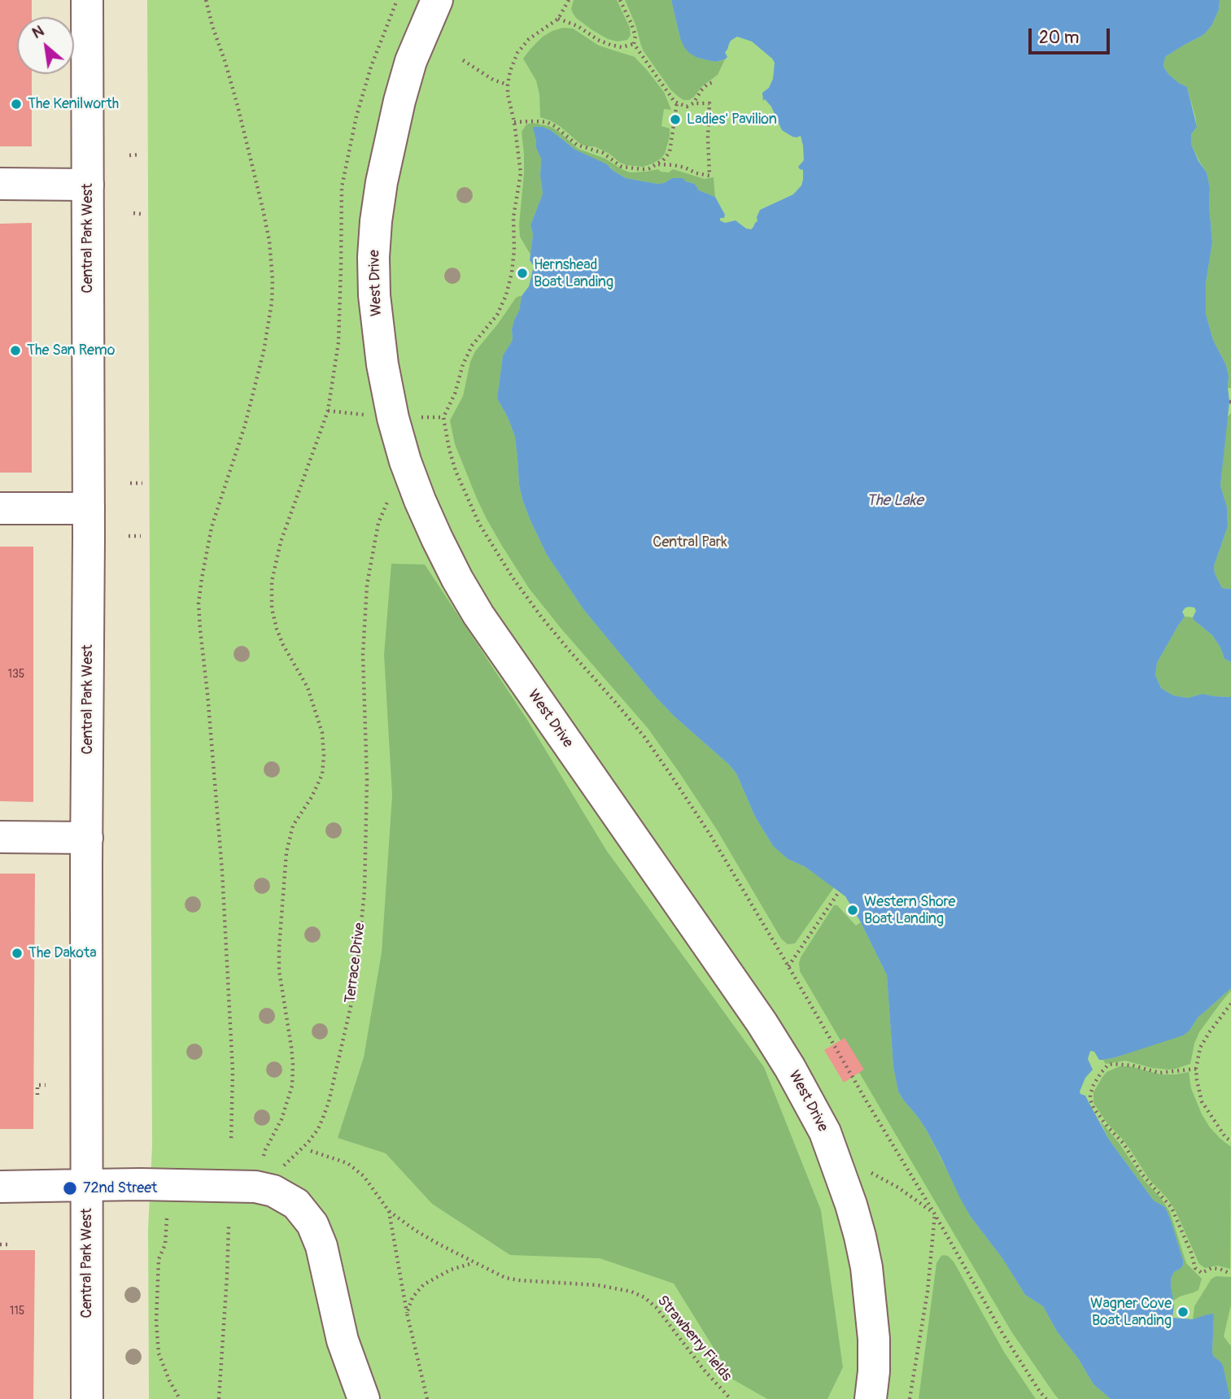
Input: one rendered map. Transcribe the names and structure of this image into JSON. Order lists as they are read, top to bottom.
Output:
{
  "streets": {
    "street": ["Central Park West", "West Drive"],
    "path": ["Terrace Drive", "Strawberry Fields"]
  },
  "crossings": [
    ["West Drive", "Terrace Drive"]
  ],
  "water": ["The Lake"],
  "parks": ["Central Park"],
  "places": [
    "The Kenilworth",
    "Ladies' Pavilion",
    "Hernshead Boat Landing",
    "The San Remo",
    "Western Shore Boat Landing",
    "The Dakota",
    "72nd Street",
    "Wagner Cove Boat Landing"
  ],
  "house_numbers": ["135", "115"],
  "scale_bar": "20 m",
  "north": "top left"
}
